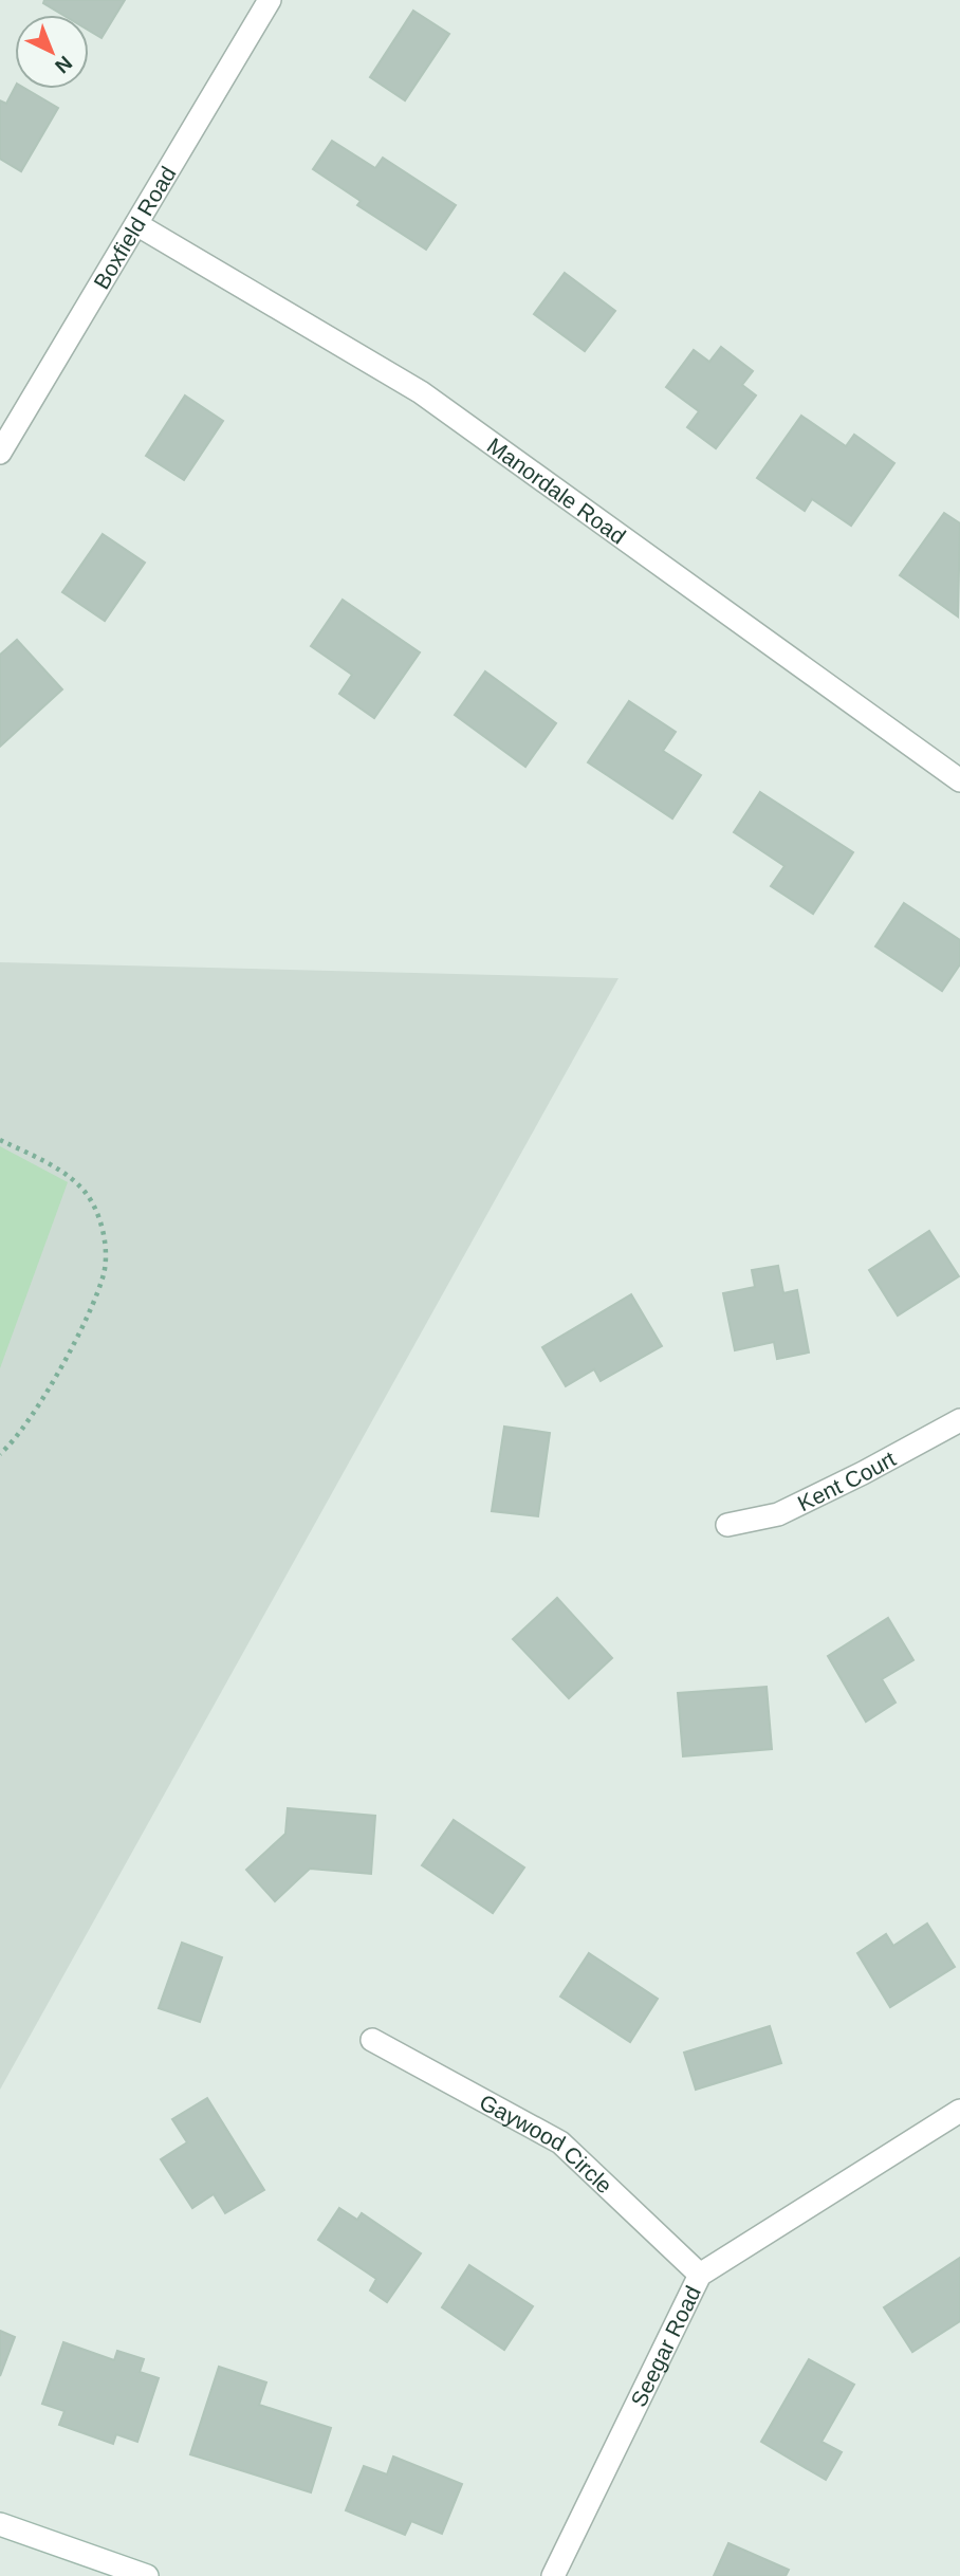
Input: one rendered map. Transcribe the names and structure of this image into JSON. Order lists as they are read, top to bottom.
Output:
{
  "streets": {
    "street": [
      "Boxfield Road",
      "Manordale Road",
      "Kent Court",
      "Gaywood Circle",
      "Seegar Road"
    ]
  },
  "crossings": [
    ["Boxfield Road", "Manordale Road"],
    ["Gaywood Circle", "Seegar Road"]
  ],
  "north": "bottom right"
}
